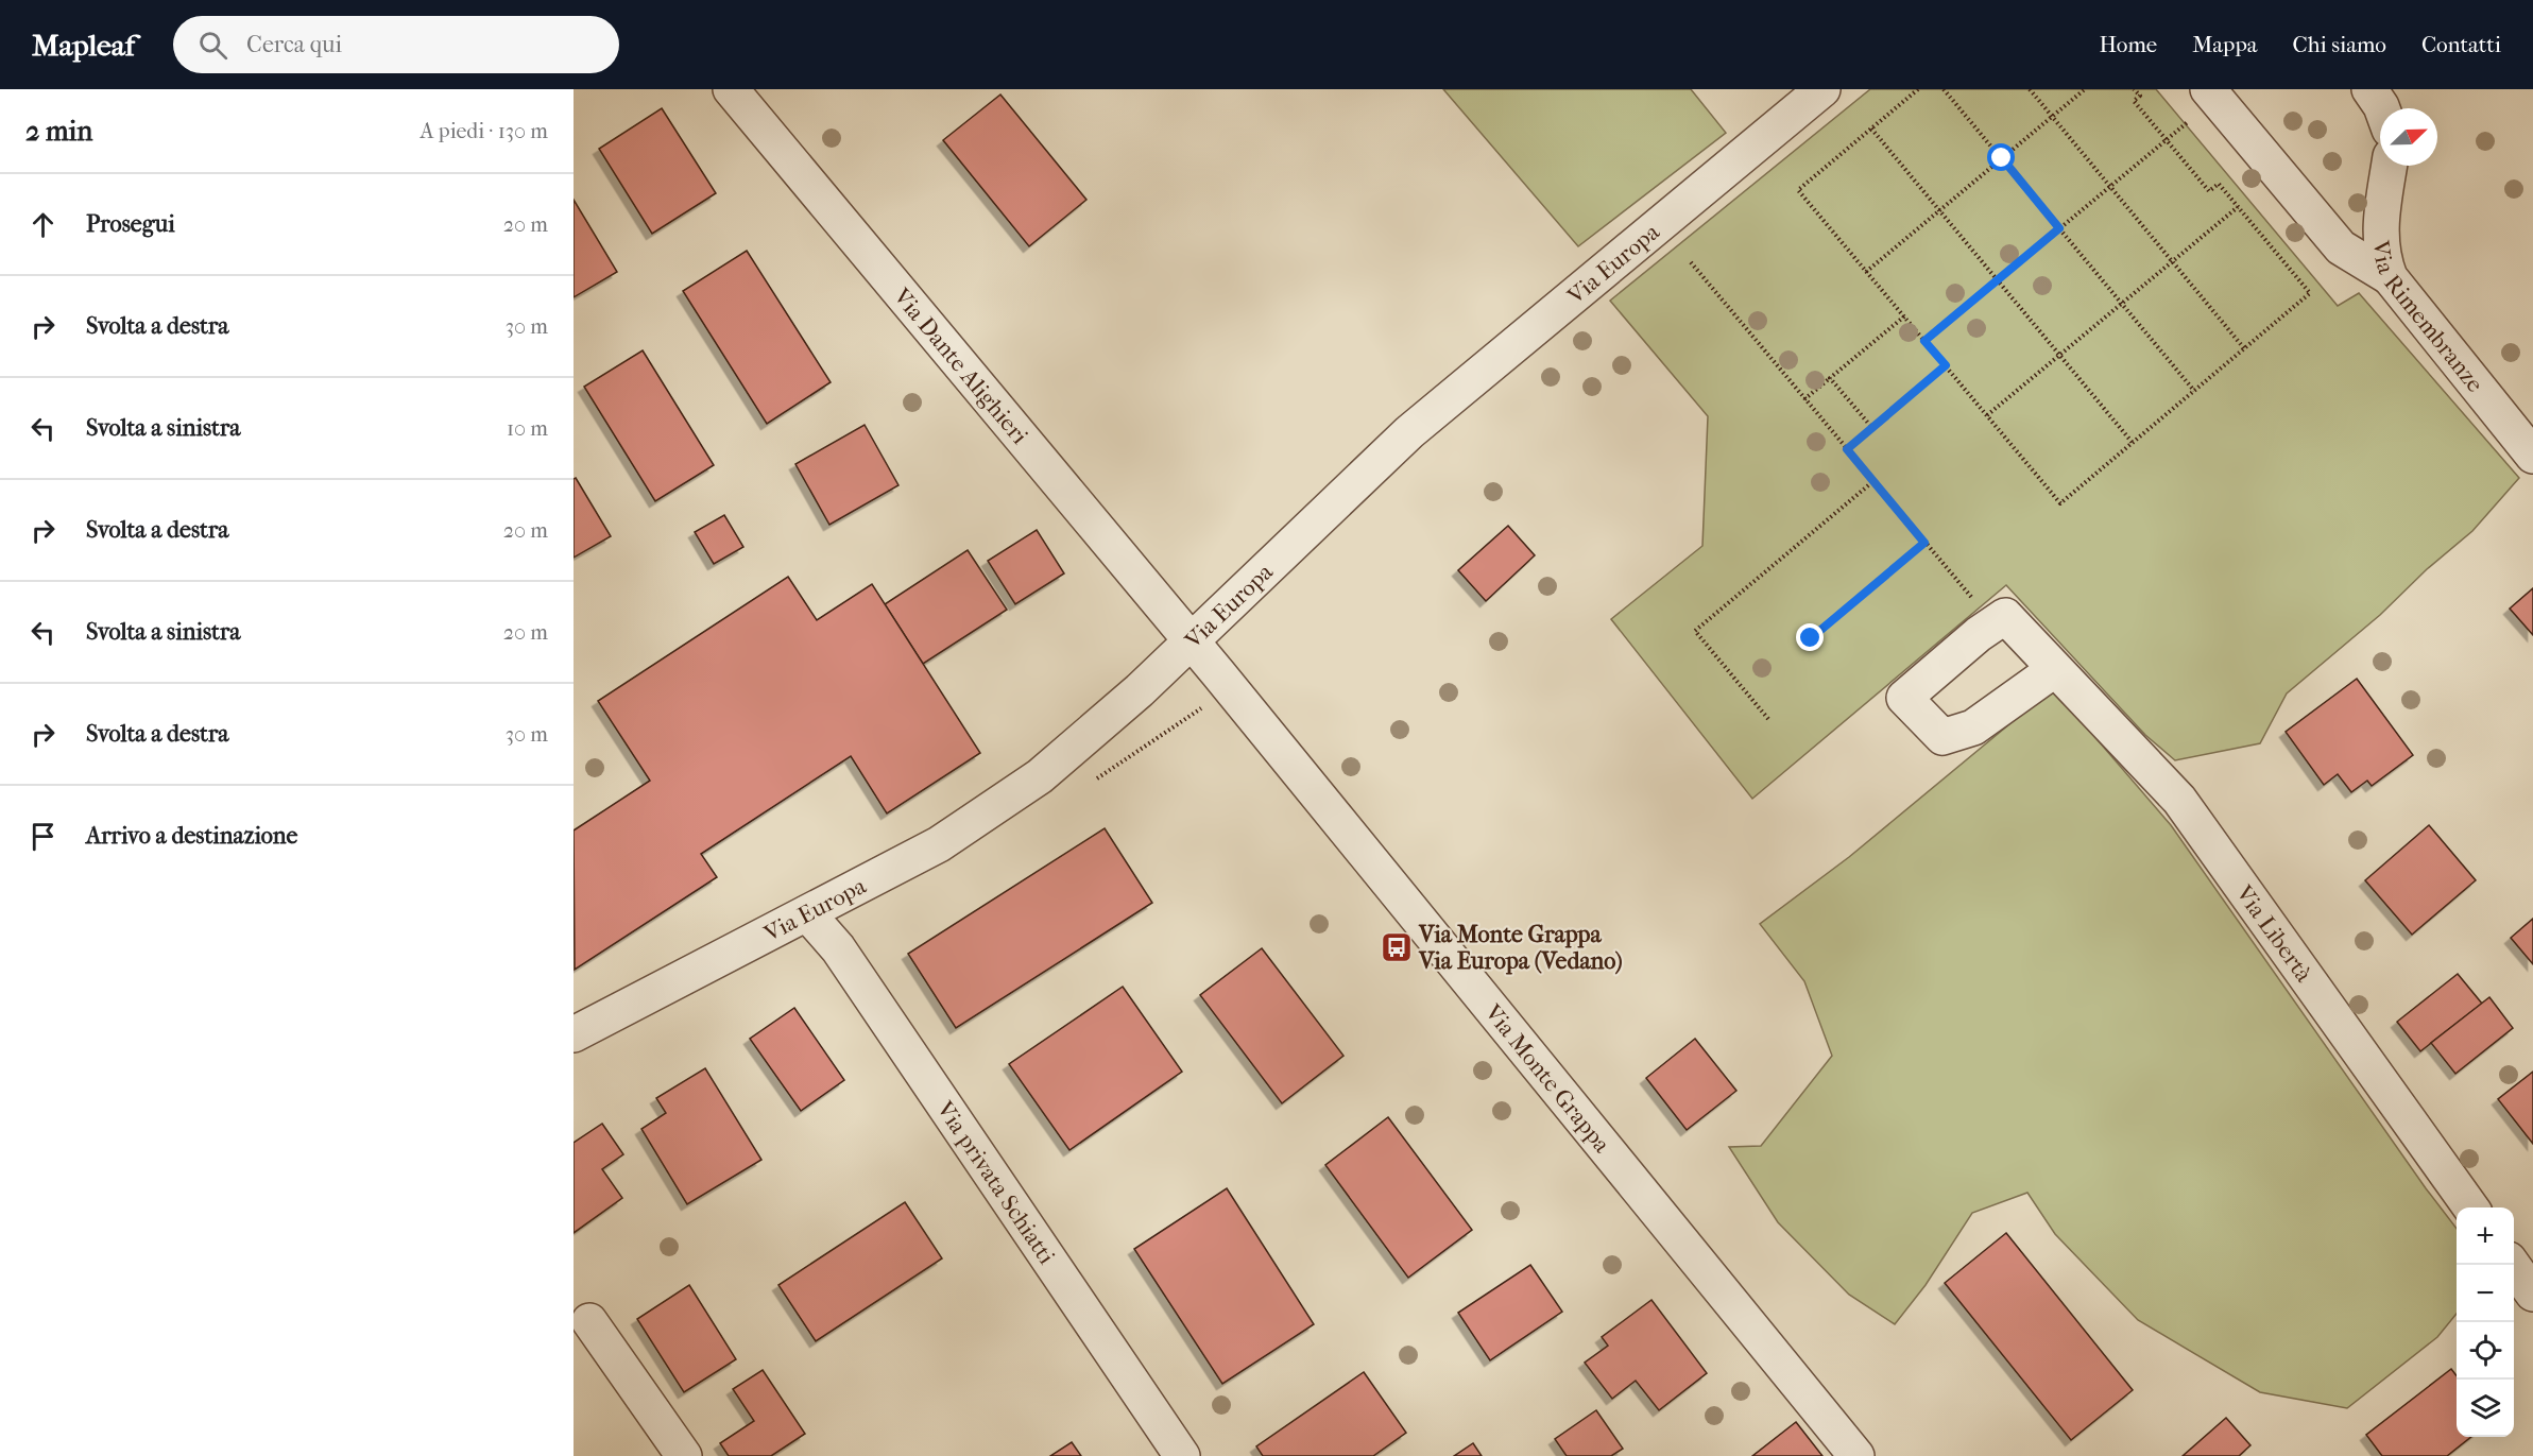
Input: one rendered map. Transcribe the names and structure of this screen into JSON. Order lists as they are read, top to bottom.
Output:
{
  "streets": {
    "street": [
      "Via Europa",
      "Via Rimembranze",
      "Via Dante Alighieri",
      "Via Libertà",
      "Via Monte Grappa",
      "Via privata Schiatti"
    ]
  },
  "crossings": [
    ["Via Europa", "Via Dante Alighieri"],
    ["Via Europa", "Via Monte Grappa"],
    ["Via Europa", "Via privata Schiatti"],
    ["Via Dante Alighieri", "Via Monte Grappa"]
  ],
  "places": {
    "bus stop": ["Via Monte Grappa Via Europa (Vedano)"]
  },
  "north": "top right",
  "page": {
    "header": "Mapleaf",
    "search": "Cerca qui",
    "nav": [
      "Home",
      "Mappa",
      "Chi siamo",
      "Contatti"
    ],
    "heading": ["2 min", "A piedi · 130 m"],
    "list": [
      ["Prosegui", "20 m"],
      ["Svolta a destra", "30 m"],
      ["Svolta a sinistra", "10 m"],
      ["Svolta a destra", "20 m"],
      ["Svolta a sinistra", "20 m"],
      ["Svolta a destra", "30 m"],
      "Arrivo a destinazione"
    ],
    "map_buttons": ["+", "−"]
  }
}
